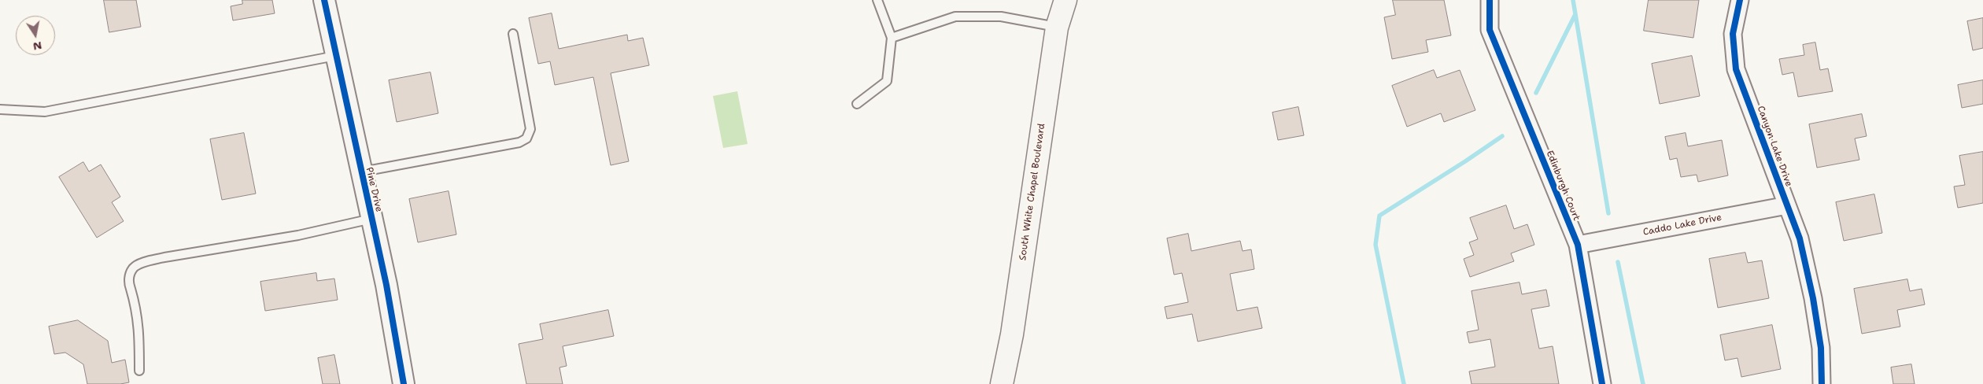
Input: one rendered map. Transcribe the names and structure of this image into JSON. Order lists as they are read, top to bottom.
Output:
{
  "streets": {
    "main road": ["South White Chapel Boulevard"],
    "street": [
      "Canyon Lake Drive",
      "Edinburgh Court",
      "Pine Drive",
      "Caddo Lake Drive"
    ]
  },
  "crossings": [
    ["Canyon Lake Drive", "Caddo Lake Drive"],
    ["Edinburgh Court", "Caddo Lake Drive"]
  ],
  "north": "bottom"
}
